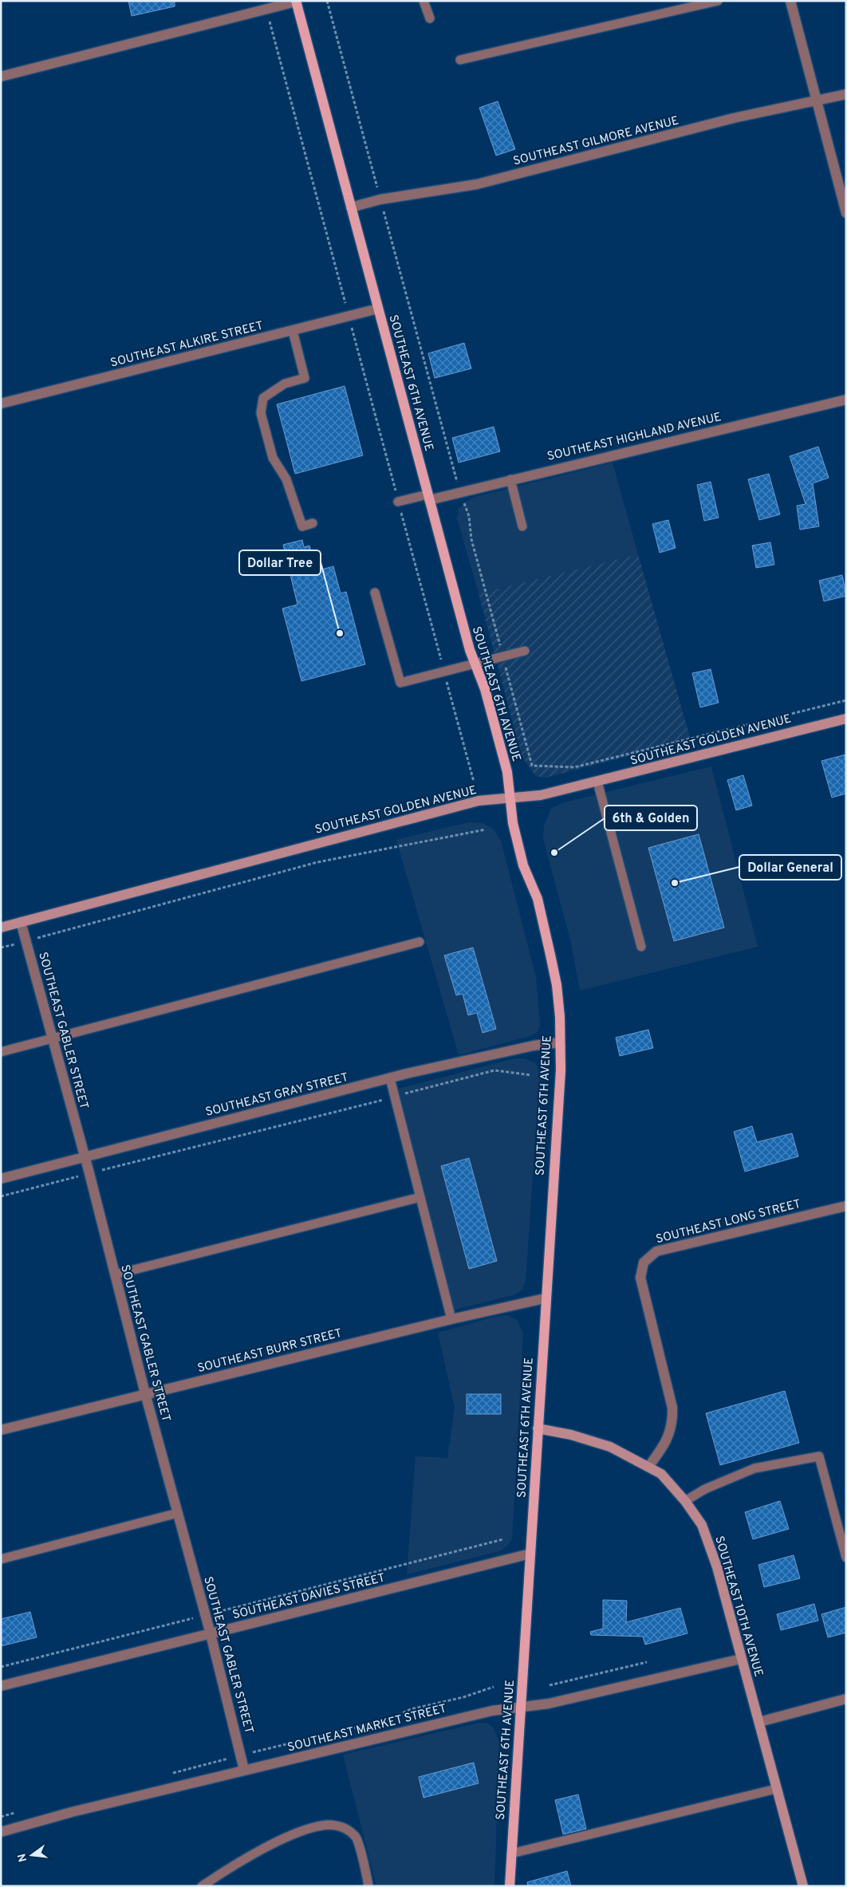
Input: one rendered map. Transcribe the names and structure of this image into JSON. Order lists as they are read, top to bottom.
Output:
{
  "streets": {
    "main road": ["SOUTHEAST 6TH AVENUE"],
    "street": [
      "SOUTHEAST GILMORE AVENUE",
      "SOUTHEAST ALKIRE STREET",
      "SOUTHEAST HIGHLAND AVENUE",
      "SOUTHEAST GOLDEN AVENUE",
      "SOUTHEAST GABLER STREET",
      "SOUTHEAST GRAY STREET",
      "SOUTHEAST LONG STREET",
      "SOUTHEAST BURR STREET",
      "SOUTHEAST DAVIES STREET",
      "SOUTHEAST 10TH AVENUE",
      "SOUTHEAST MARKET STREET"
    ]
  },
  "crossings": [
    ["SOUTHEAST GILMORE AVENUE", "SOUTHEAST 6TH AVENUE"],
    ["SOUTHEAST ALKIRE STREET", "SOUTHEAST 6TH AVENUE"],
    ["SOUTHEAST 6TH AVENUE", "SOUTHEAST HIGHLAND AVENUE"],
    ["SOUTHEAST 6TH AVENUE", "SOUTHEAST GOLDEN AVENUE"],
    ["SOUTHEAST 6TH AVENUE", "SOUTHEAST GRAY STREET"],
    ["SOUTHEAST 6TH AVENUE", "SOUTHEAST BURR STREET"],
    ["SOUTHEAST 6TH AVENUE", "SOUTHEAST DAVIES STREET"],
    ["SOUTHEAST 6TH AVENUE", "SOUTHEAST 10TH AVENUE"],
    ["SOUTHEAST 6TH AVENUE", "SOUTHEAST MARKET STREET"],
    ["SOUTHEAST GOLDEN AVENUE", "SOUTHEAST GABLER STREET"],
    ["SOUTHEAST GABLER STREET", "SOUTHEAST GRAY STREET"],
    ["SOUTHEAST GABLER STREET", "SOUTHEAST BURR STREET"],
    ["SOUTHEAST GABLER STREET", "SOUTHEAST DAVIES STREET"],
    ["SOUTHEAST GABLER STREET", "SOUTHEAST MARKET STREET"],
    ["SOUTHEAST LONG STREET", "SOUTHEAST 10TH AVENUE"],
    ["SOUTHEAST 10TH AVENUE", "SOUTHEAST MARKET STREET"]
  ],
  "places": ["Dollar Tree", "6th & Golden", "Dollar General"],
  "north": "left"
}
